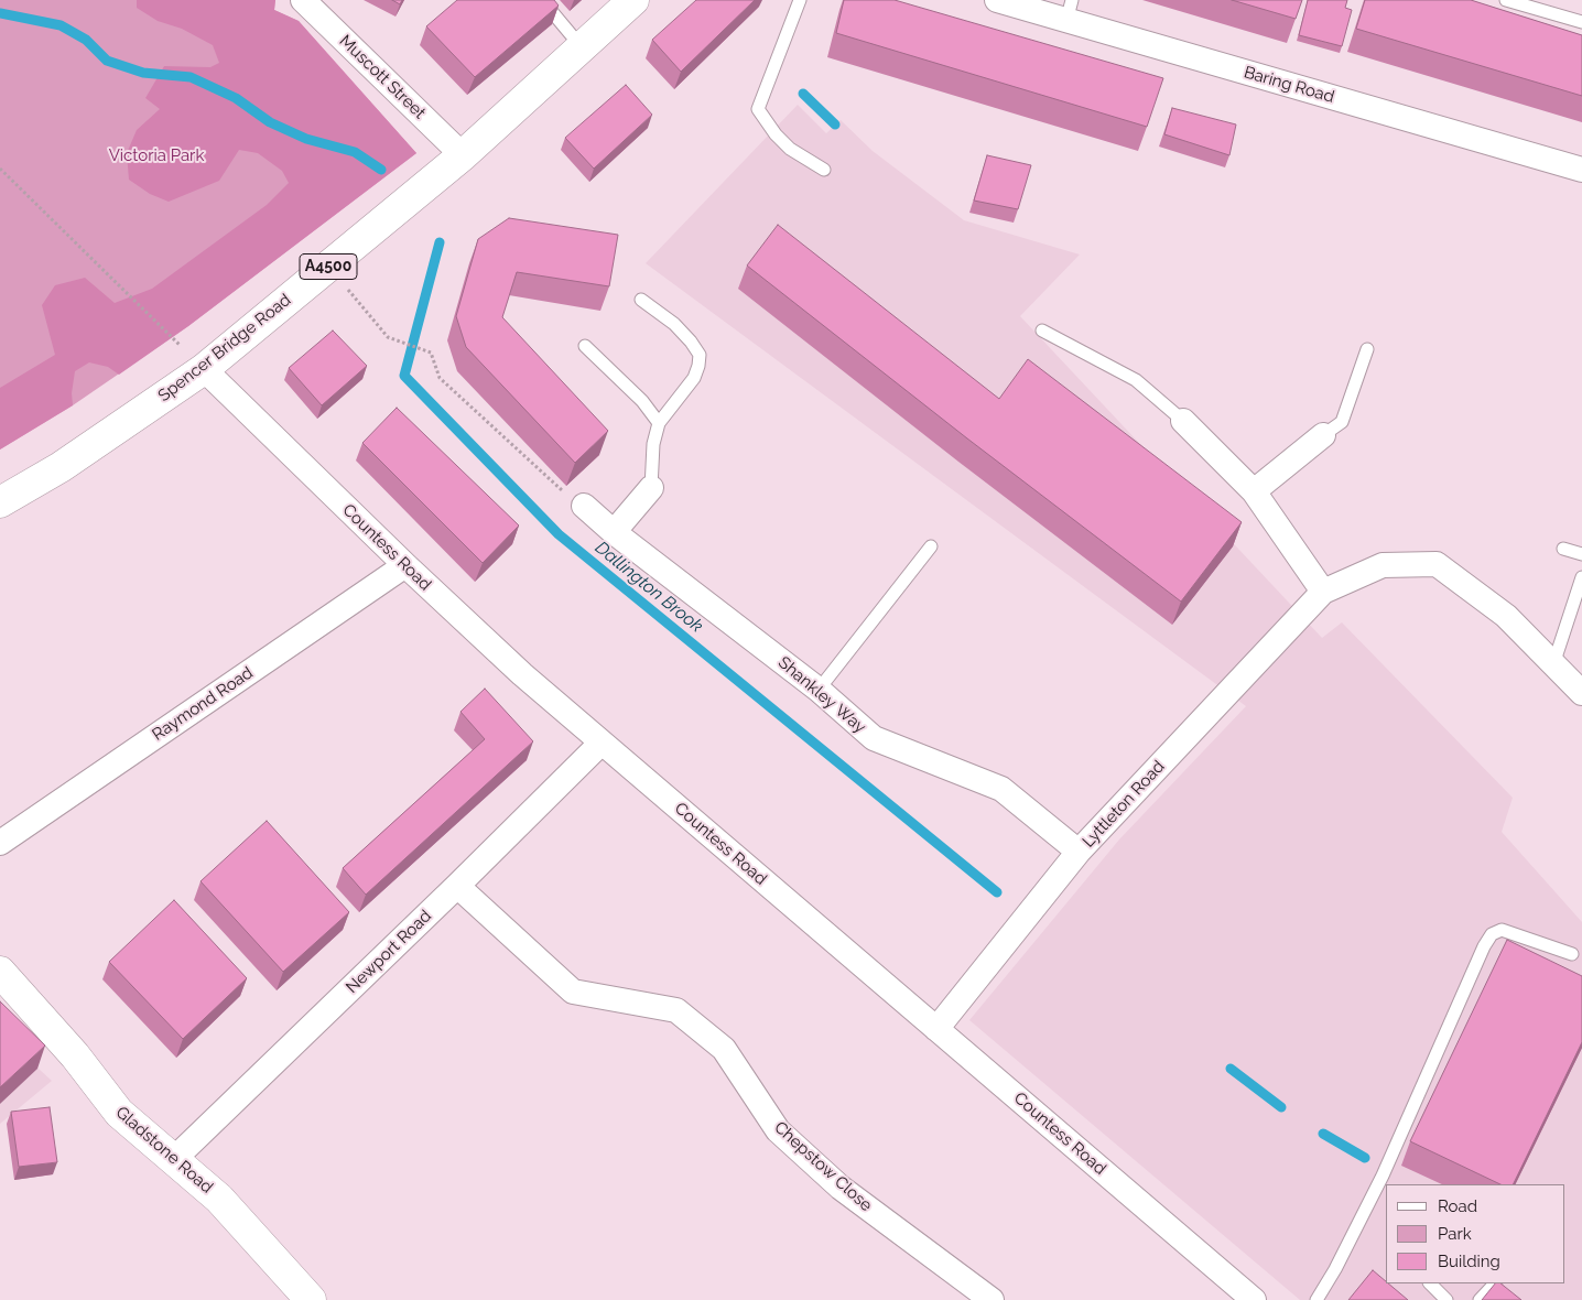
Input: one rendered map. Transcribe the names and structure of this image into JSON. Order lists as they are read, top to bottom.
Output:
{
  "streets": {
    "main road": ["A4500", "Spencer Bridge Road", "Gladstone Road"],
    "street": [
      "Muscott Street",
      "Baring Road",
      "Countess Road",
      "Shankley Way",
      "Raymond Road",
      "Lyttleton Road",
      "Newport Road",
      "Chepstow Close"
    ]
  },
  "crossings": [
    ["Muscott Street", "Spencer Bridge Road"],
    ["Spencer Bridge Road", "Countess Road"],
    ["Countess Road", "Raymond Road"],
    ["Countess Road", "Lyttleton Road"],
    ["Countess Road", "Newport Road"],
    ["Shankley Way", "Lyttleton Road"],
    ["Newport Road", "Gladstone Road"],
    ["Newport Road", "Chepstow Close"]
  ],
  "water": ["Dallington Brook"],
  "parks": ["Victoria Park"],
  "legend": ["Road", "Park", "Building"]
}
